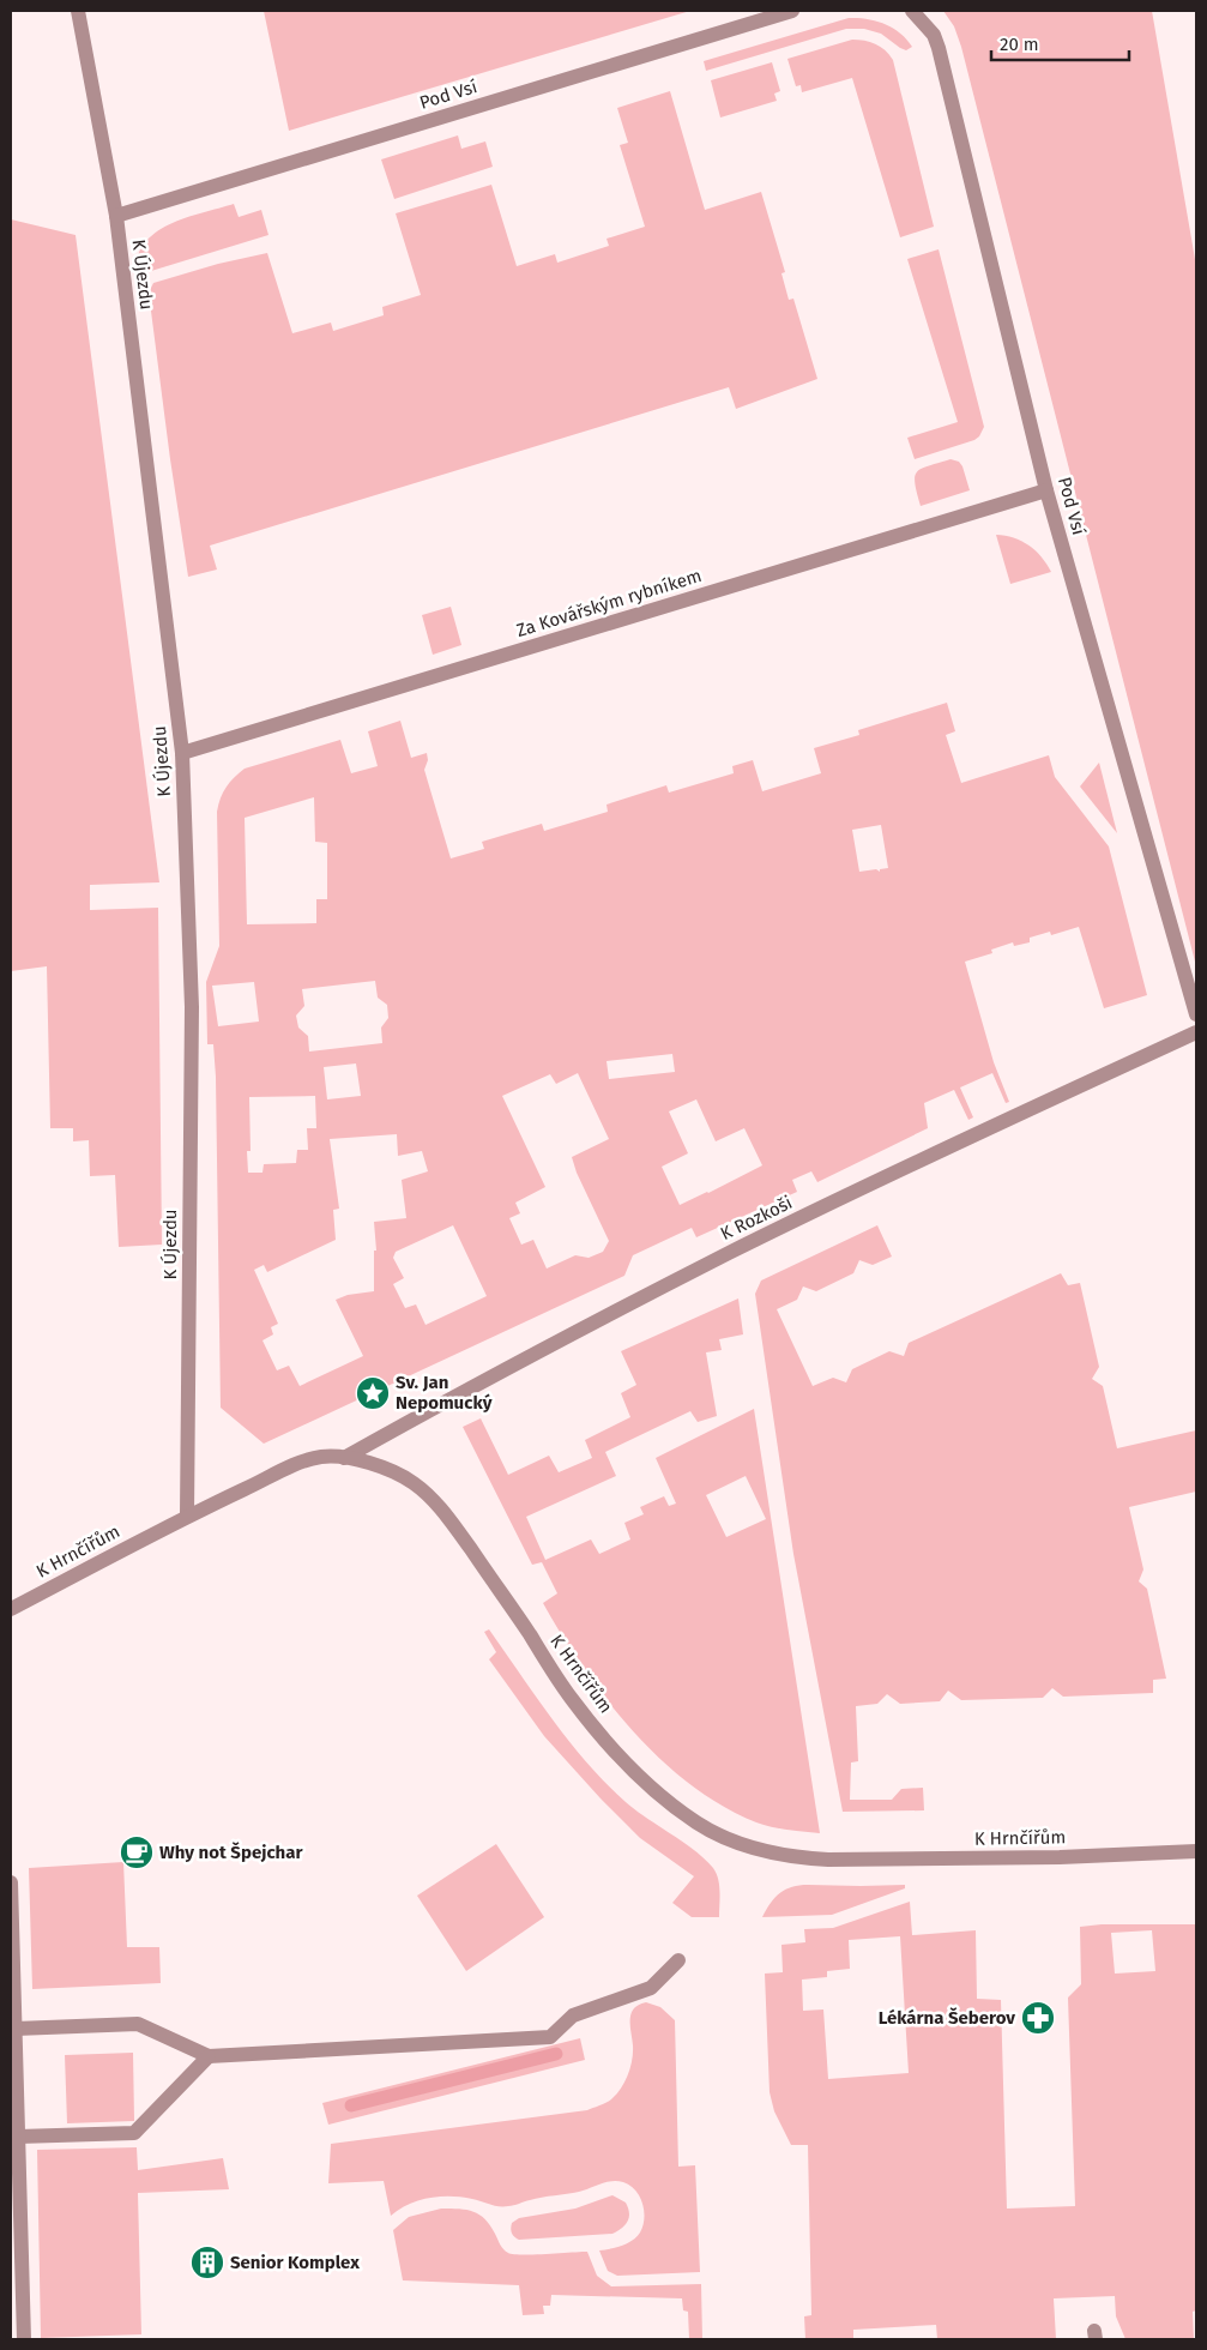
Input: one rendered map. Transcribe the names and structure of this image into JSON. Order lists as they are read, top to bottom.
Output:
{
  "streets": {
    "street": [
      "Pod Vsí",
      "K Újezdu",
      "Za Kovářským rybníkem",
      "K Rozkoši",
      "K Hrnčířům"
    ]
  },
  "crossings": [
    ["Pod Vsí", "K Újezdu"],
    ["Pod Vsí", "Za Kovářským rybníkem"],
    ["K Újezdu", "Za Kovářským rybníkem"],
    ["K Újezdu", "K Hrnčířům"],
    ["K Rozkoši", "K Hrnčířům"]
  ],
  "places": {
    "place": ["Sv. Jan Nepomucký"],
    "cafe": ["Why not Špejchar"],
    "pharmacy": ["Lékárna Šeberov"],
    "building": ["Senior Komplex"]
  },
  "scale_bar": "20 m"
}
